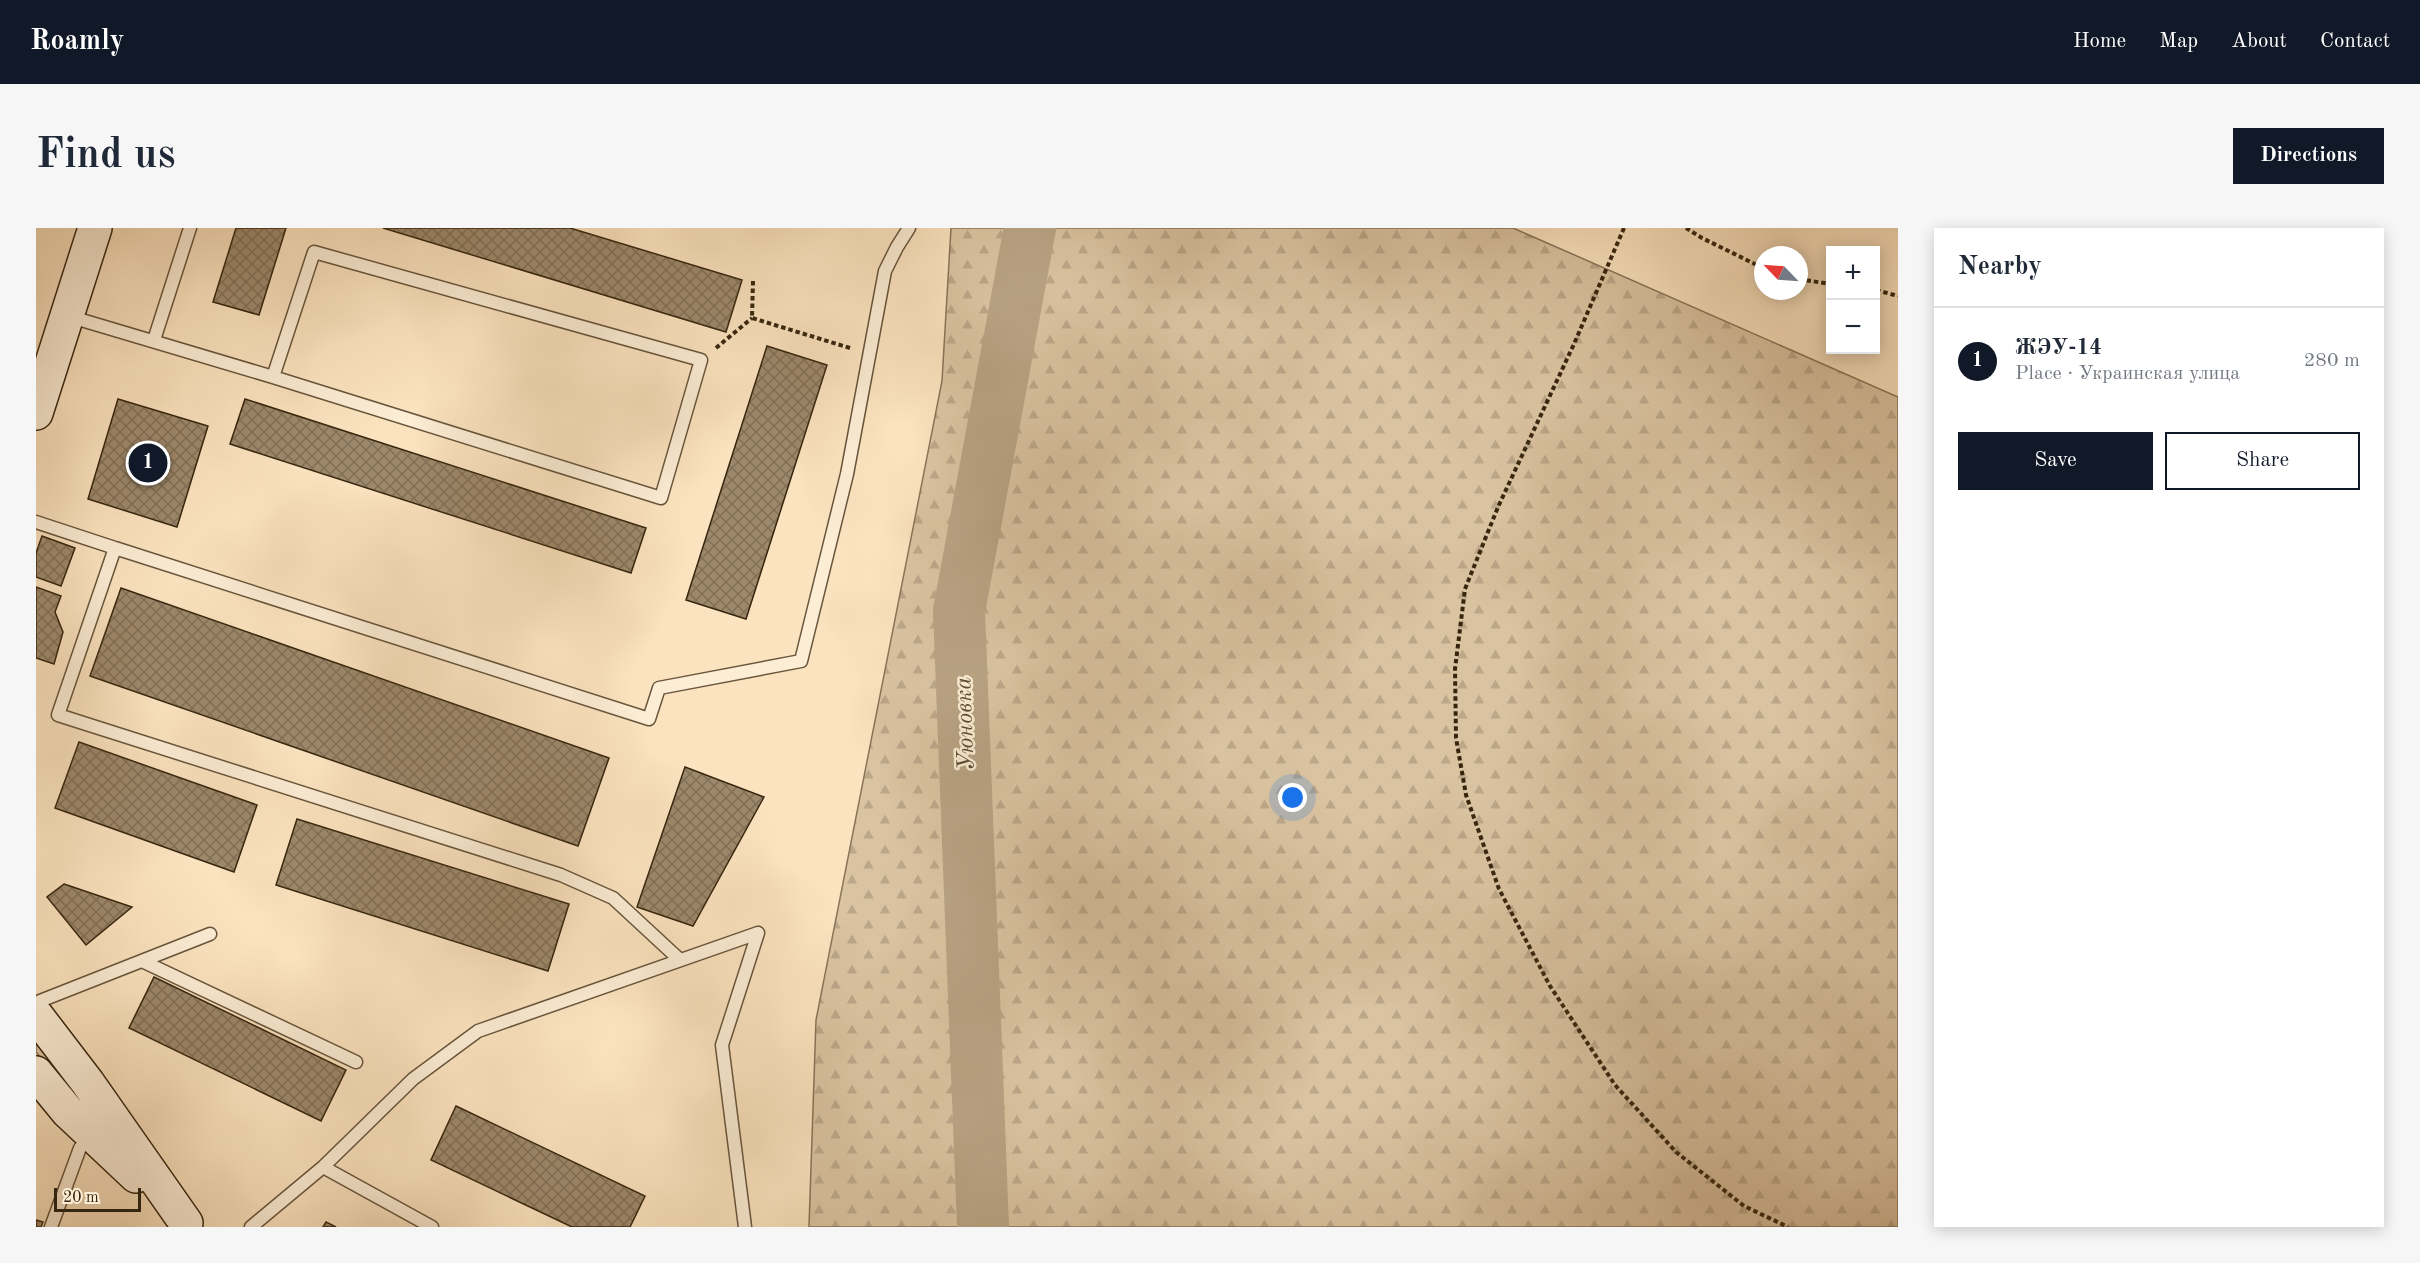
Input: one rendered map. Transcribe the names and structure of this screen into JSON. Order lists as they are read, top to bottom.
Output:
{
  "water": ["Уюновка"],
  "scale_bar": "20 m",
  "north": "top left",
  "page": {
    "header": "Roamly",
    "nav": [
      "Home",
      "Map",
      "About",
      "Contact"
    ],
    "buttons": [
      "Directions",
      ["Save", "Share"]
    ],
    "title": "Find us",
    "heading": "Nearby",
    "map_buttons": ["+", "−"],
    "list": [
      {
        "mark": "1",
        "name": "ЖЭУ-14",
        "note": "Place · Украинская улица",
        "value": "280 m"
      }
    ],
    "pins": "1",
    "scale": "20 m"
  }
}
